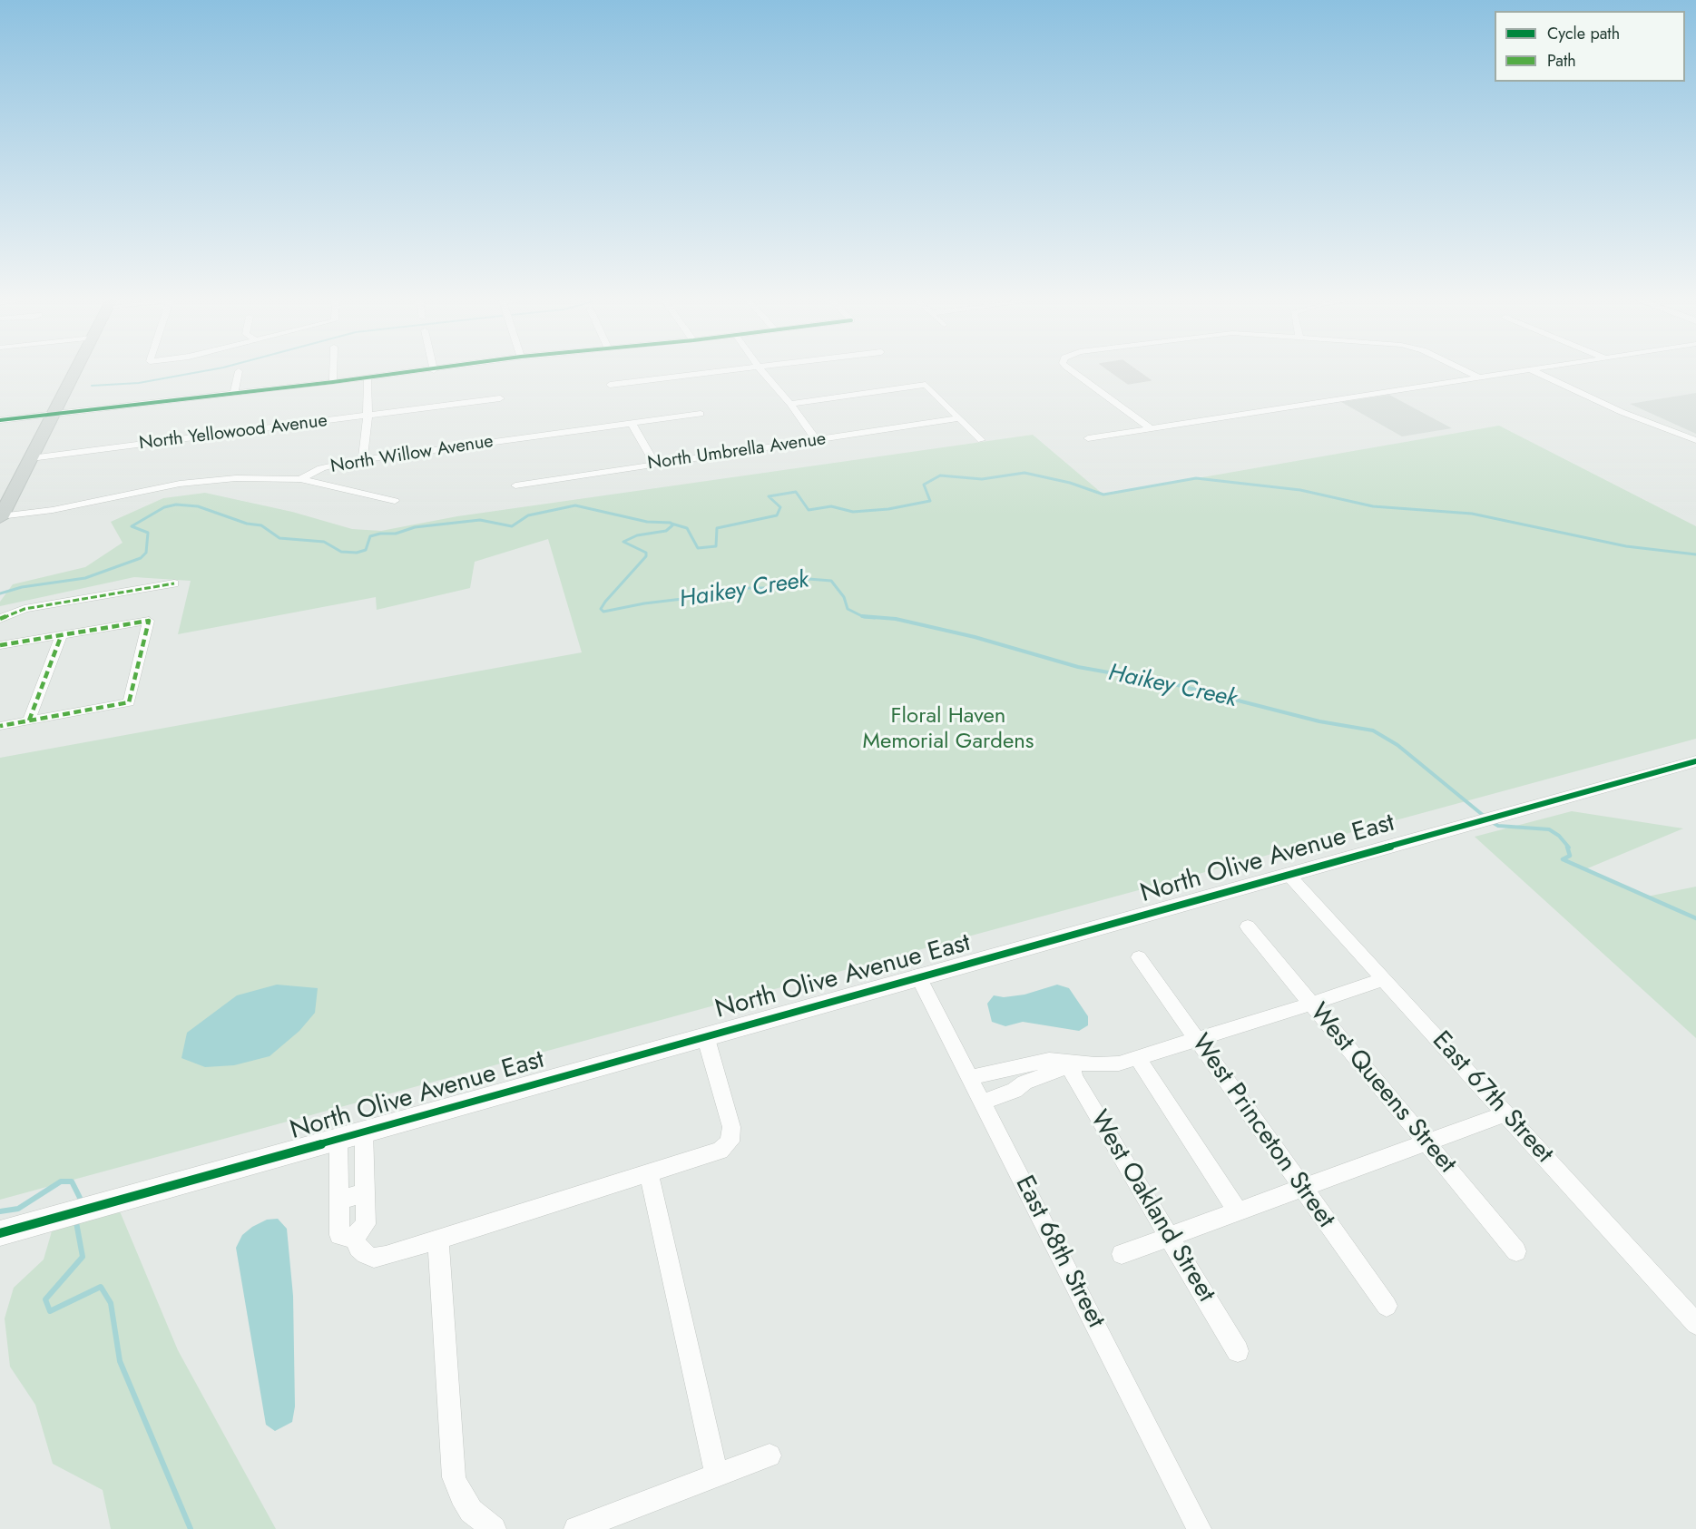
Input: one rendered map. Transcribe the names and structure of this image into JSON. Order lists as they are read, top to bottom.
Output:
{
  "streets": {
    "street": [
      "North Yellowood Avenue",
      "North Umbrella Avenue",
      "North Willow Avenue",
      "North Olive Avenue East",
      "West Queens Street",
      "East 67th Street",
      "West Princeton Street",
      "West Oakland Street",
      "East 68th Street"
    ]
  },
  "crossings": [
    ["North Olive Avenue East", "East 67th Street"],
    ["North Olive Avenue East", "East 68th Street"]
  ],
  "water": ["Haikey Creek"],
  "parks": ["Floral Haven Memorial Gardens"],
  "legend": ["Cycle path", "Path"]
}
